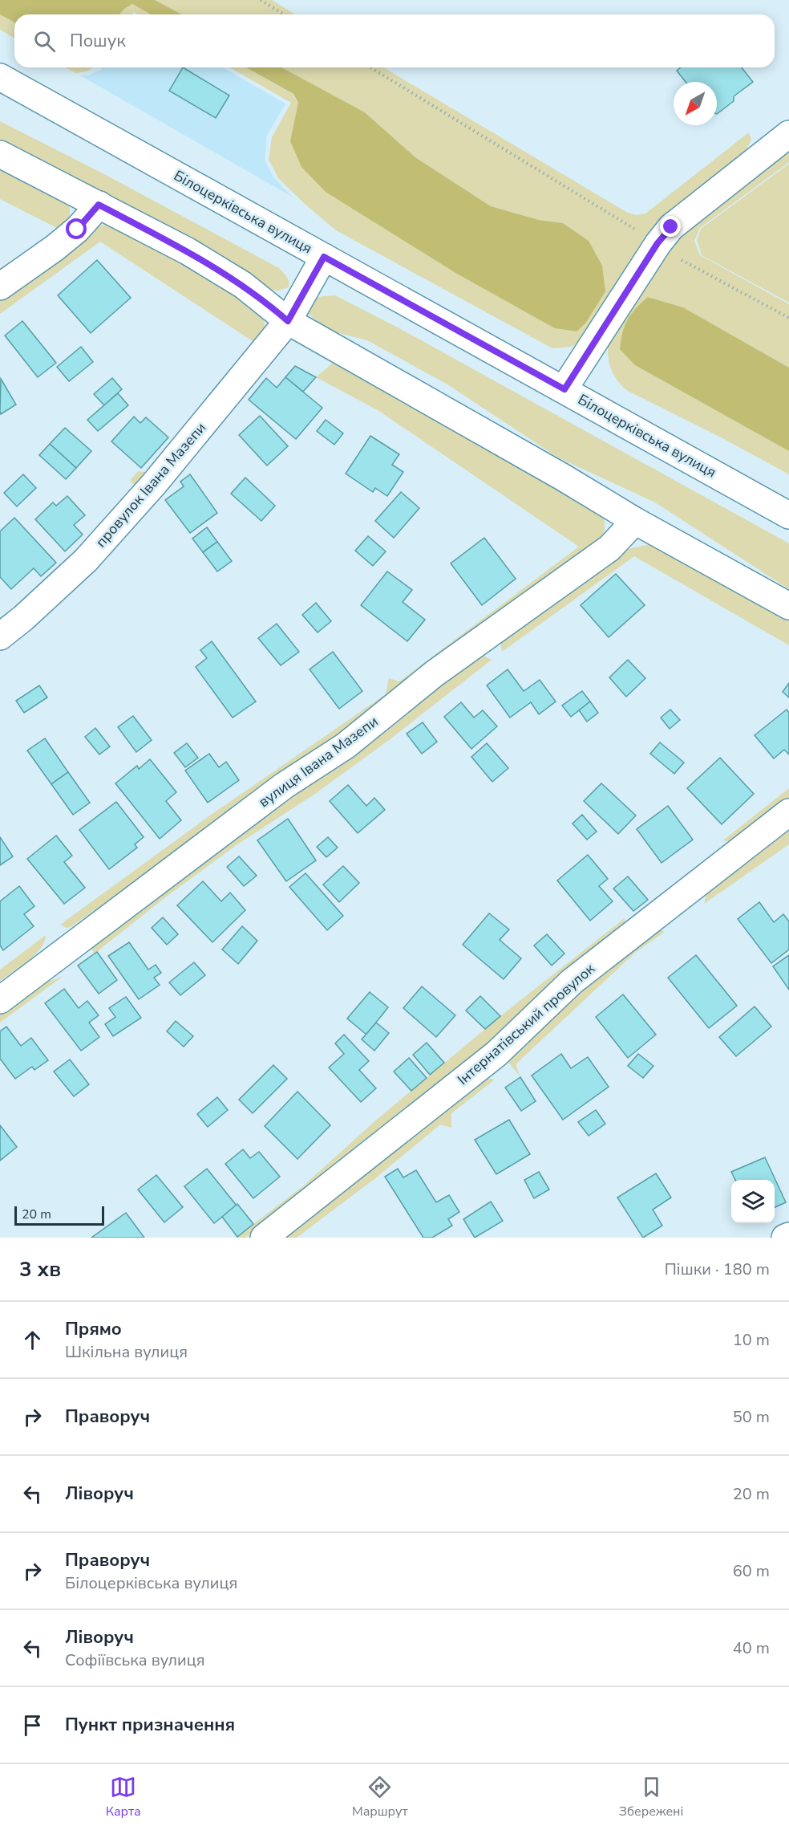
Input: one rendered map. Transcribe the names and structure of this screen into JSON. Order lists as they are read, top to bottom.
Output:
{
  "streets": {
    "street": [
      "Білоцерківська вулиця",
      "провулок Івана Мазепи",
      "вулиця Івана Мазепи",
      "Інтернатівський провулок"
    ]
  },
  "crossings": [
    ["Білоцерківська вулиця", "провулок Івана Мазепи"]
  ],
  "scale_bar": "20 m",
  "north": "bottom left",
  "page": {
    "search": "Пошук",
    "scale": "20 m",
    "heading": ["3 хв", "Пішки · 180 m"],
    "list": [
      ["Прямо", "Шкільна вулиця", "10 m"],
      ["Праворуч", "50 m"],
      ["Ліворуч", "20 m"],
      ["Праворуч", "Білоцерківська вулиця", "60 m"],
      ["Ліворуч", "Софіївська вулиця", "40 m"],
      "Пункт призначення"
    ],
    "nav": ["Карта", "Маршрут", "Збережені"]
  }
}
